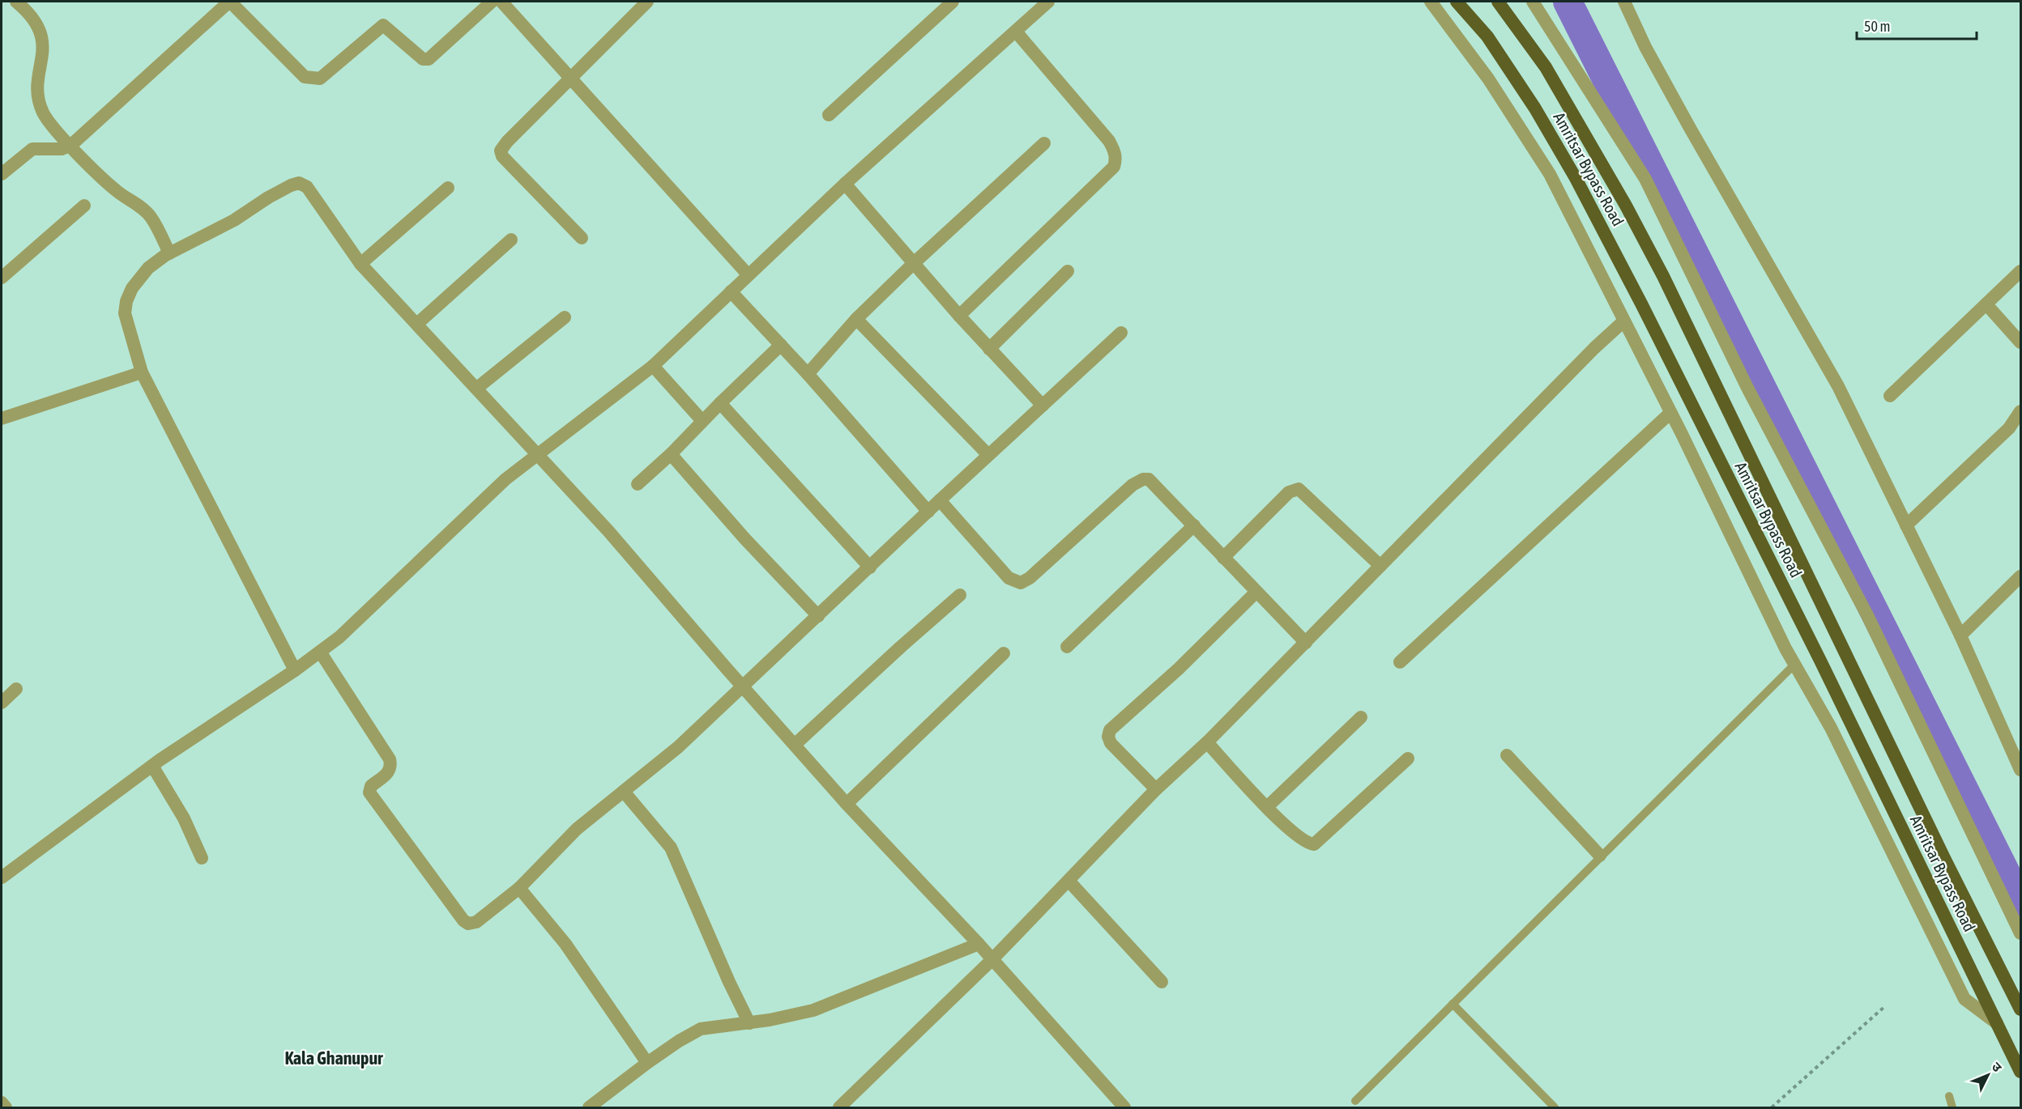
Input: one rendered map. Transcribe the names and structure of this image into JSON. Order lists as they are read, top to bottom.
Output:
{
  "streets": {
    "highway": ["Amritsar Bypass Road"]
  },
  "districts": ["Kala Ghanupur"],
  "scale_bar": "50 m",
  "north": "top right"
}
